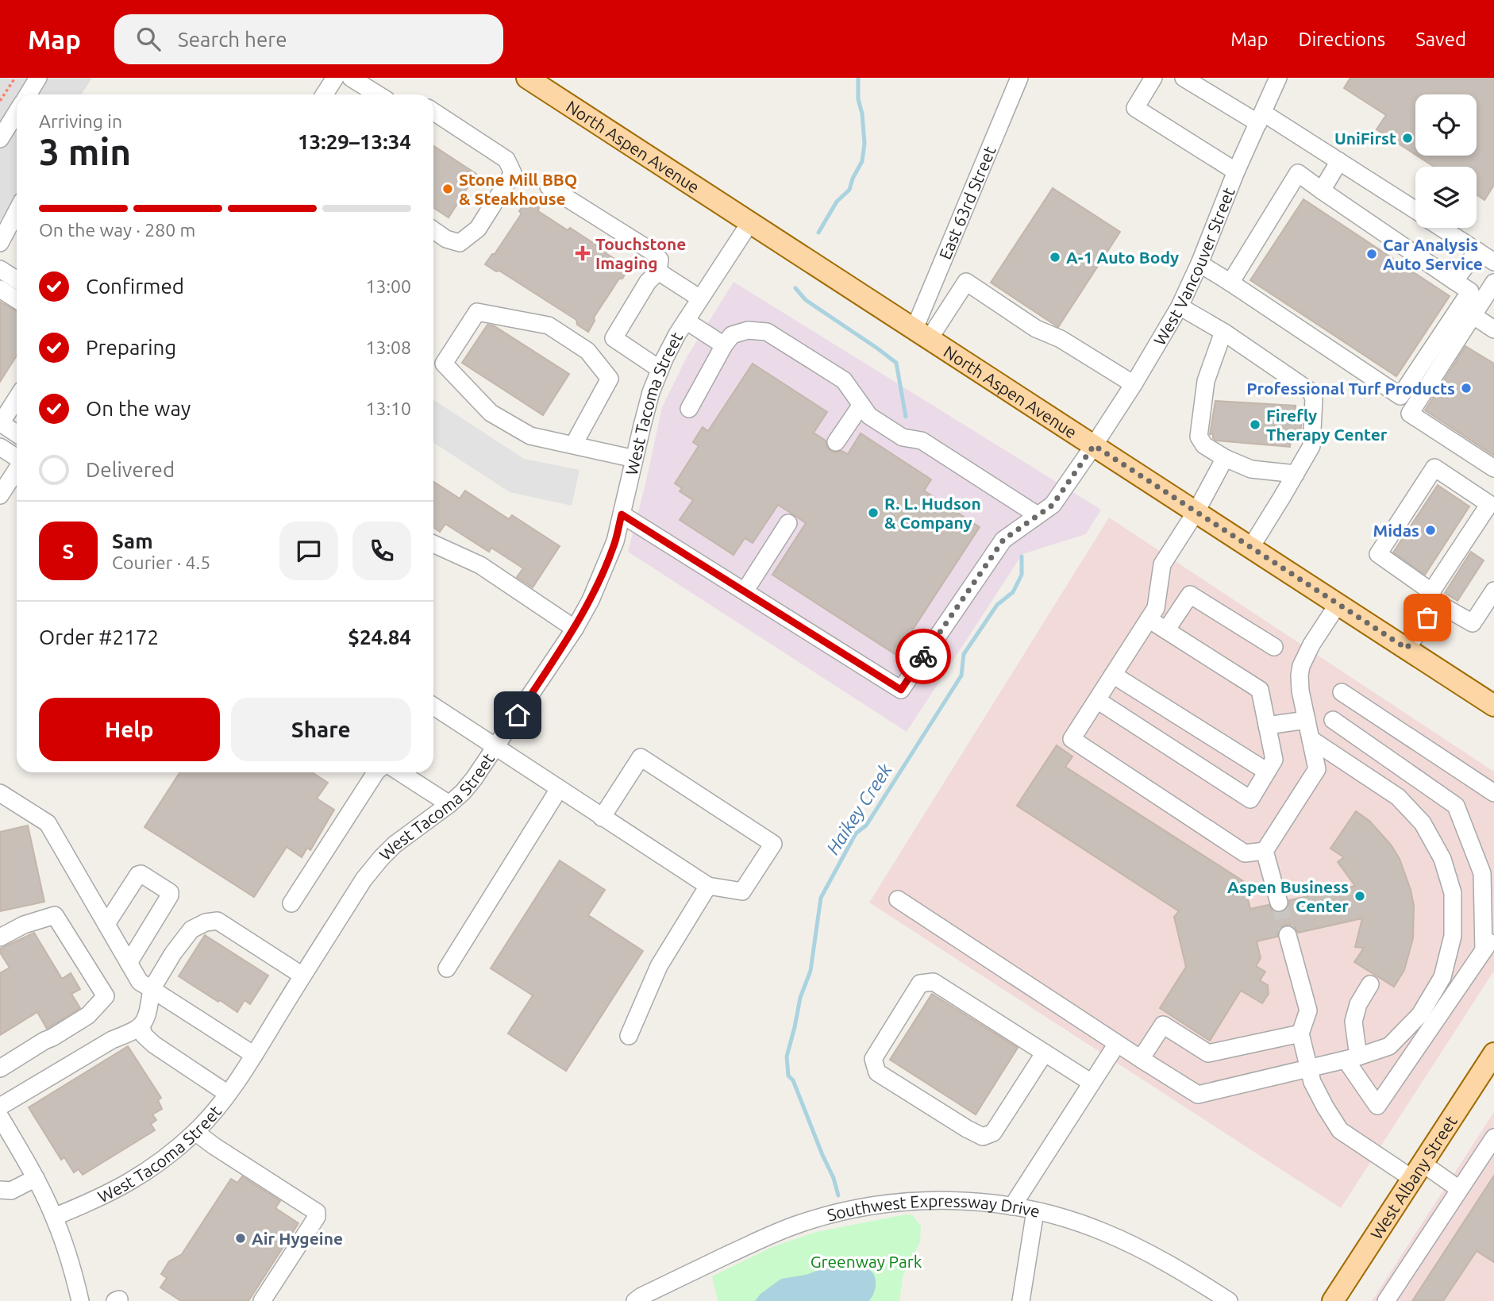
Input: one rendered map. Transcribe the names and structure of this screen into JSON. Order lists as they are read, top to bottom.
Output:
{
  "streets": {
    "main road": ["North Aspen Avenue", "West Albany Street"],
    "street": [
      "East 63rd Street",
      "West Vancouver Street",
      "West Tacoma Street",
      "Southwest Expressway Drive"
    ]
  },
  "crossings": [
    ["North Aspen Avenue", "East 63rd Street"],
    ["North Aspen Avenue", "West Vancouver Street"],
    ["North Aspen Avenue", "West Tacoma Street"]
  ],
  "water": ["Haikey Creek"],
  "parks": ["Greenway Park"],
  "places": {
    "other": [
      "UniFirst",
      "Stone Mill BBQ & Steakhouse",
      "Car Analysis Auto Service",
      "A-1 Auto Body",
      "Professional Turf Products",
      "Firefly Therapy Center",
      "R. L. Hudson & Company",
      "Midas",
      "Aspen Business Center",
      "Air Hygeine"
    ],
    "health": ["Touchstone Imaging"]
  },
  "page": {
    "header": "Map",
    "search": "Search here",
    "nav": ["Map", "Directions", "Saved"],
    "heading": ["3 min", "Arriving in", "13:29–13:34"],
    "panel": [
      "Sam",
      "Courier · 4.5",
      "Order #2172",
      "$24.84"
    ],
    "bar": "On the way · 280 m",
    "list": [
      ["Confirmed", "13:00"],
      ["Preparing", "13:08"],
      ["On the way", "13:10"],
      "Delivered"
    ],
    "round": "S",
    "buttons": ["Help", "Share"]
  }
}
